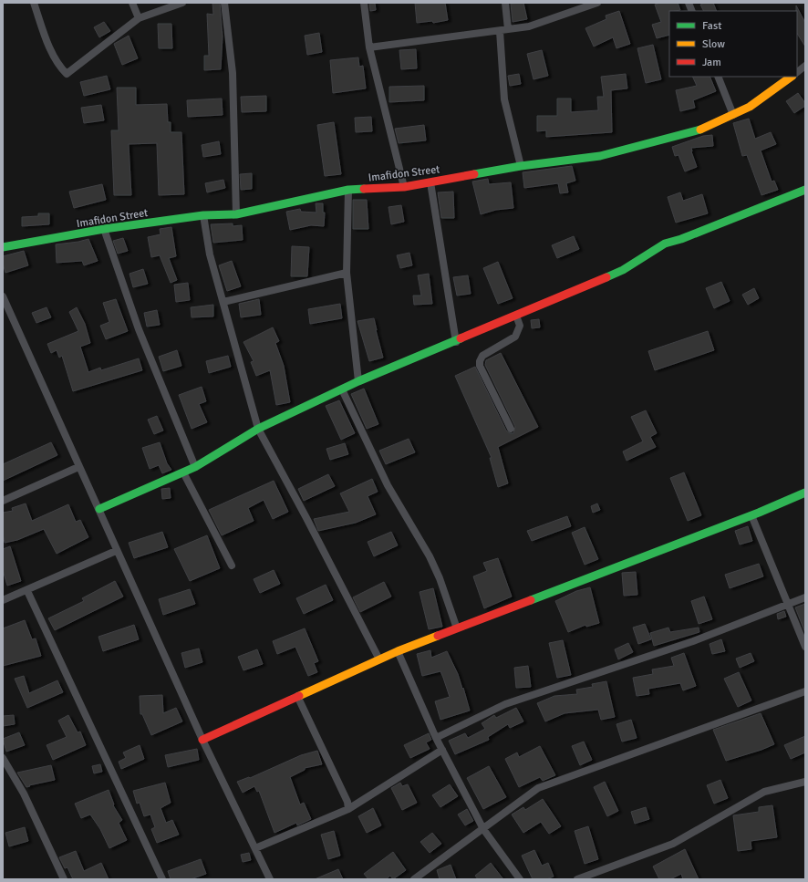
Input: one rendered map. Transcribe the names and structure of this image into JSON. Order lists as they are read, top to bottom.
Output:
{
  "streets": {
    "street": ["Imafidon Street"]
  },
  "legend": ["Fast", "Slow", "Jam"]
}
